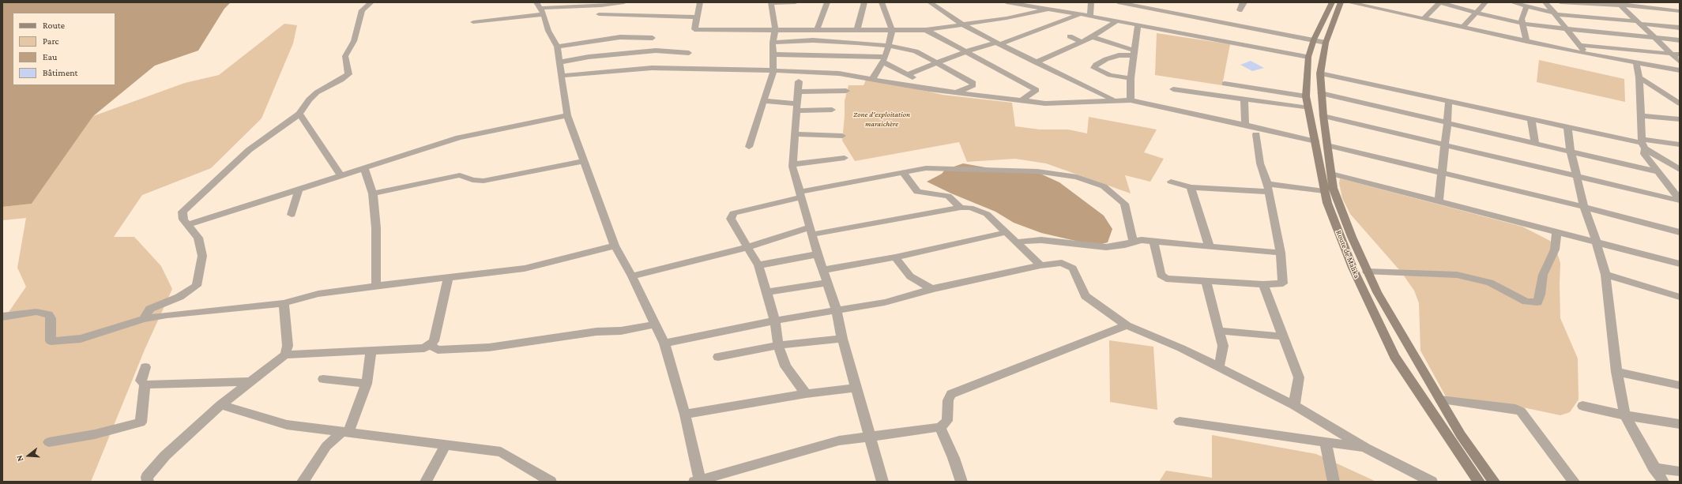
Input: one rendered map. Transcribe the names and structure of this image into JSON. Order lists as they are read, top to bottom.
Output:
{
  "streets": {
    "main road": ["Route de Malika"]
  },
  "parks": ["Zone d'exploitation maraichère"],
  "legend": [
    "Route",
    "Parc",
    "Eau",
    "Bâtiment"
  ],
  "north": "left"
}
